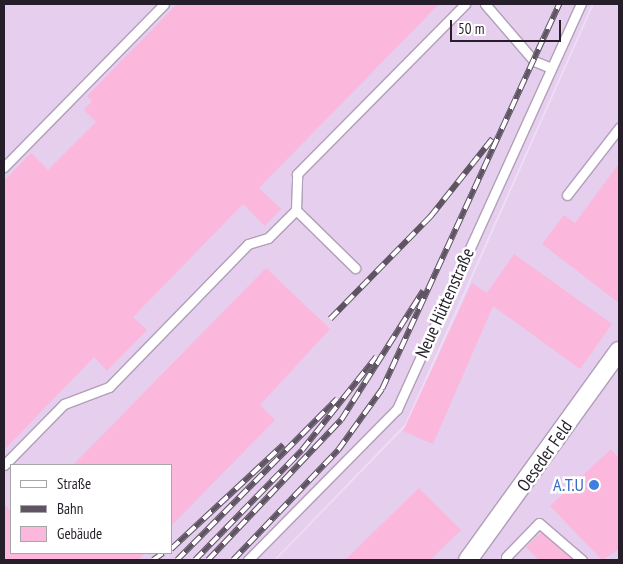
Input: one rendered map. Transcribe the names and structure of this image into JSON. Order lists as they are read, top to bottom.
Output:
{
  "streets": {
    "street": ["Oeseder Feld"],
    "lane": ["Neue Hüttenstraße"]
  },
  "places": ["A.T.U"],
  "legend": ["Straße", "Bahn", "Gebäude"],
  "scale_bar": "50 m"
}
